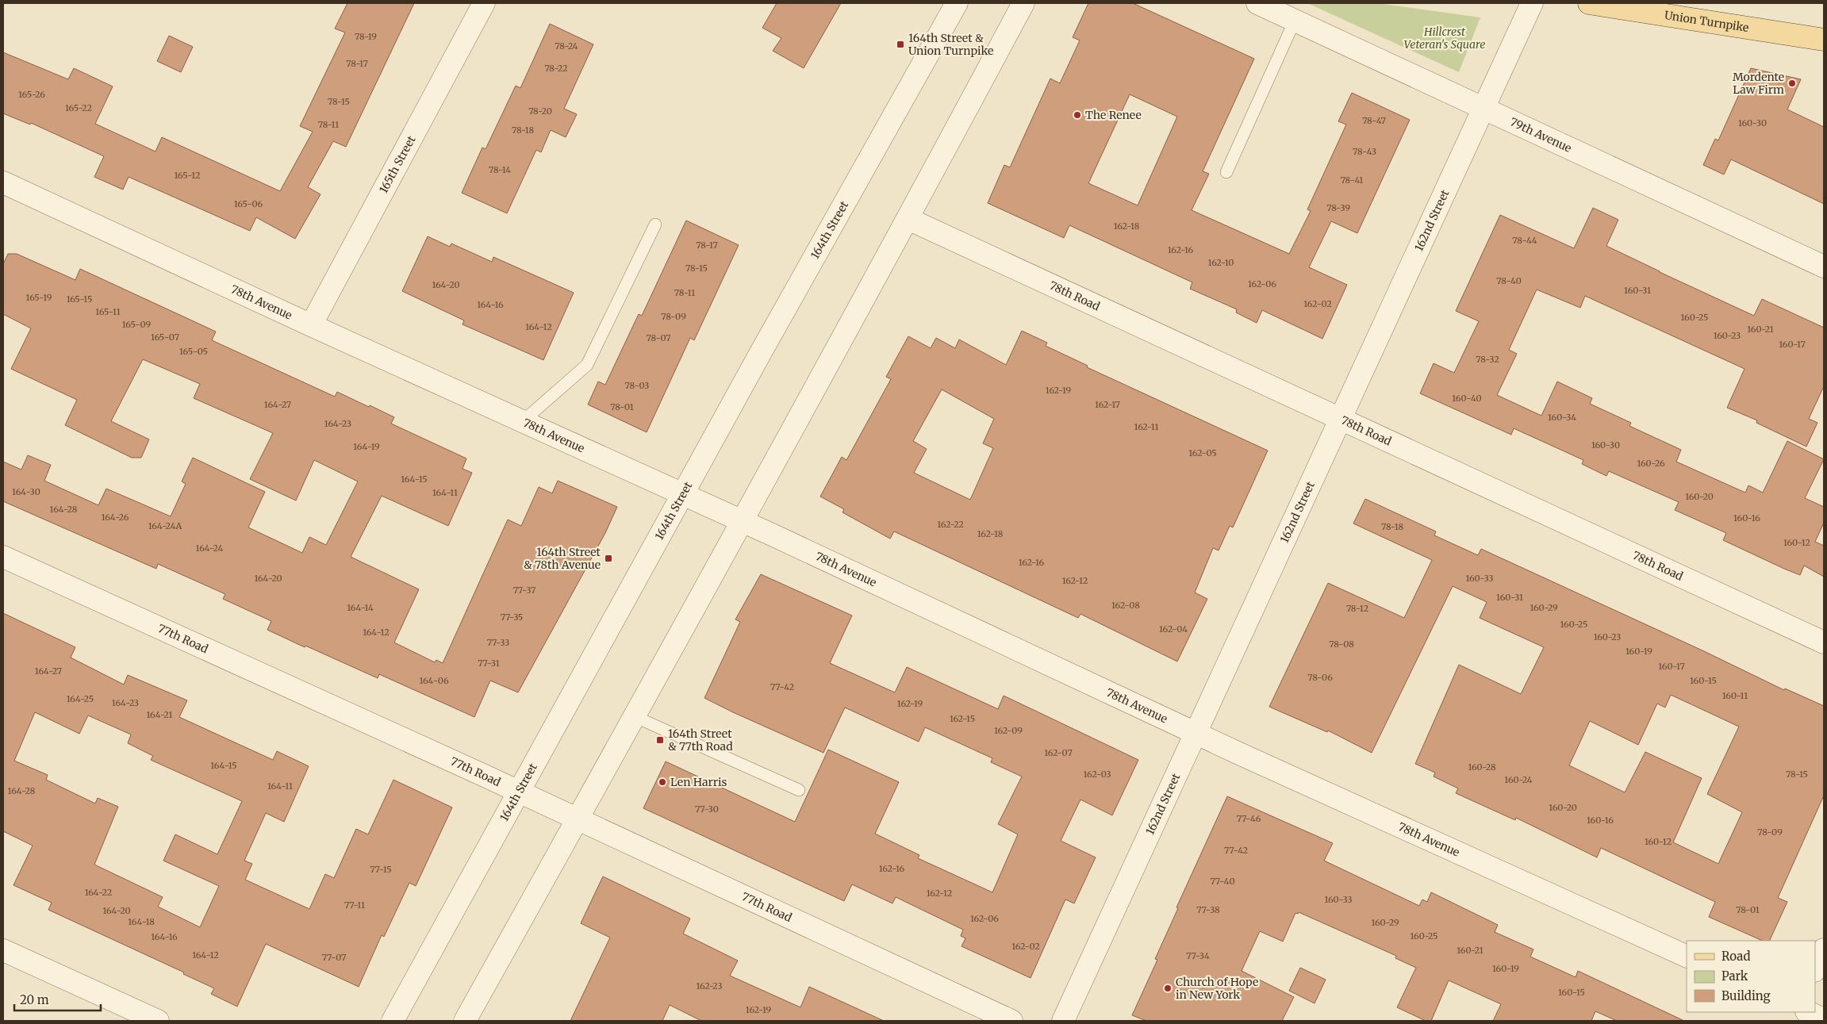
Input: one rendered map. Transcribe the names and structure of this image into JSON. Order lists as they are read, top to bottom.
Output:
{
  "streets": {
    "main road": ["Union Turnpike"],
    "street": [
      "79th Avenue",
      "165th Street",
      "162nd Street",
      "164th Street",
      "78th Road",
      "78th Avenue",
      "77th Road"
    ]
  },
  "crossings": [
    ["79th Avenue", "162nd Street"],
    ["165th Street", "78th Avenue"],
    ["162nd Street", "78th Road"],
    ["162nd Street", "78th Avenue"],
    ["164th Street", "78th Avenue"],
    ["164th Street", "77th Road"]
  ],
  "parks": ["Hillcrest Veteran's Square"],
  "places": {
    "transit": ["164th Street & Union Turnpike", "164th Street & 78th Avenue", "164th Street & 77th Road"],
    "other": [
      "Mordente Law Firm",
      "The Renee",
      "Len Harris",
      "Church of Hope in New York"
    ]
  },
  "house_numbers": [
    "78-19",
    "78-24",
    "78-17",
    "78-22",
    "165-26",
    "78-15",
    "165-22",
    "78-20",
    "78-47",
    "160-30",
    "78-11",
    "78-18",
    "78-43",
    "78-14",
    "165-12",
    "78-41",
    "165-06",
    "78-39",
    "162-18",
    "78-44",
    "78-17",
    "162-16",
    "162-10",
    "78-15",
    "78-40",
    "162-06",
    "164-20",
    "160-31",
    "78-11",
    "165-19",
    "165-15",
    "162-02",
    "164-16",
    "165-11",
    "78-09",
    "160-25",
    "165-09",
    "164-12",
    "160-21",
    "160-23",
    "165-07",
    "78-07",
    "160-17",
    "165-05",
    "78-32",
    "78-03",
    "162-19",
    "160-40",
    "164-27",
    "162-17",
    "78-01",
    "160-34",
    "164-23",
    "162-11",
    "160-30",
    "164-19",
    "162-05",
    "160-26",
    "164-15",
    "164-30",
    "164-11",
    "160-20",
    "164-28",
    "164-26",
    "160-16",
    "162-22",
    "164-24A",
    "78-18",
    "162-18",
    "160-12",
    "164-24",
    "162-16",
    "164-20",
    "160-33",
    "162-12",
    "77-37",
    "160-31",
    "162-08",
    "164-14",
    "160-29",
    "78-12",
    "77-35",
    "160-25",
    "162-04",
    "164-12",
    "160-23",
    "77-33",
    "78-08",
    "160-19",
    "77-31",
    "160-17",
    "164-27",
    "78-06",
    "164-06",
    "160-15",
    "77-42",
    "160-11",
    "164-25",
    "164-23",
    "162-19",
    "164-21",
    "162-15",
    "162-09",
    "162-07",
    "164-15",
    "160-28",
    "162-03",
    "78-15",
    "160-24",
    "164-11",
    "164-28",
    "160-20",
    "77-30",
    "77-46",
    "160-16",
    "78-09",
    "160-12",
    "77-42",
    "162-16",
    "77-15",
    "77-40",
    "164-22",
    "162-12",
    "160-33",
    "77-11",
    "77-38",
    "78-01",
    "164-20",
    "162-06",
    "164-18",
    "160-29",
    "160-25",
    "164-16",
    "162-02",
    "160-21",
    "164-12",
    "77-34",
    "77-07",
    "160-19",
    "162-23",
    "160-15",
    "162-19"
  ],
  "legend": ["Road", "Park", "Building"],
  "scale_bar": "20 m"
}
